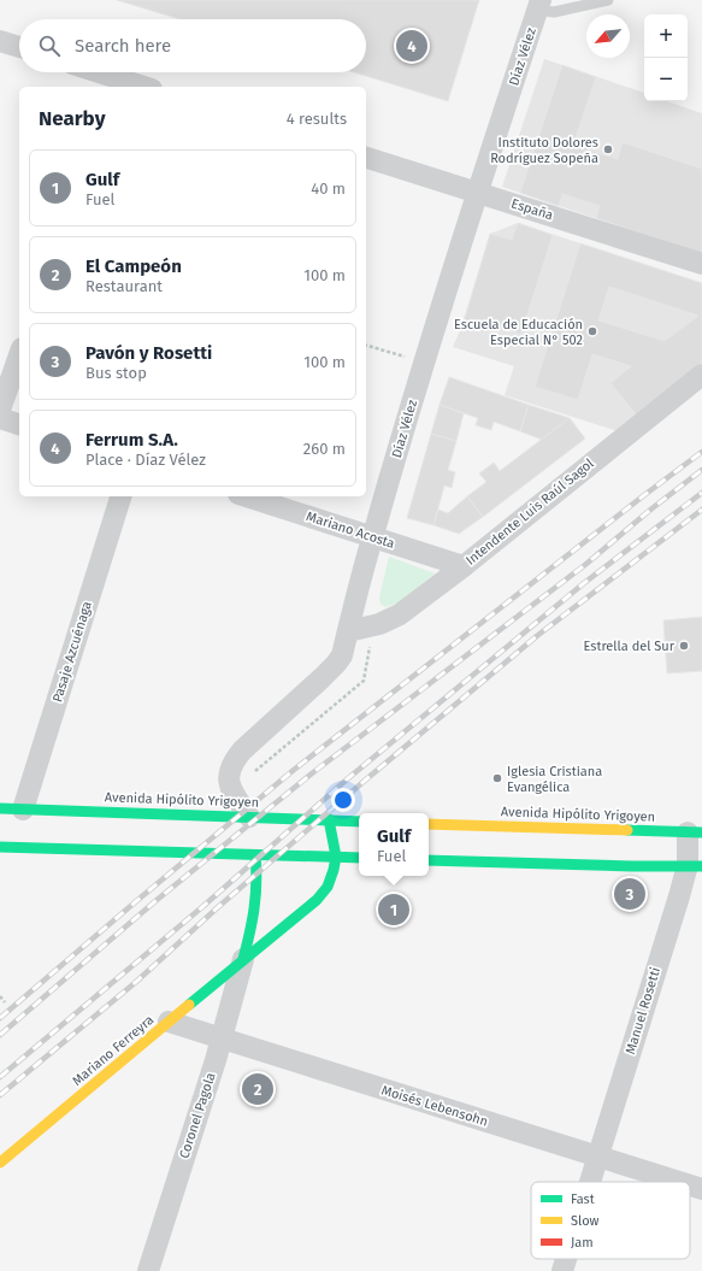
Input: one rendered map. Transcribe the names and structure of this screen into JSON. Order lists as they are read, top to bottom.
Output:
{
  "streets": {
    "main road": ["Avenida Hipólito Yrigoyen", "Mariano Ferreyra"],
    "street": [
      "Díaz Vélez",
      "España",
      "Intendente Luis Raúl Sagol",
      "Mariano Acosta",
      "Pasaje Azcuénaga",
      "Manuel Rosetti",
      "Moisés Lebensohn",
      "Coronel Pagola"
    ]
  },
  "crossings": [
    ["Díaz Vélez", "España"],
    ["Díaz Vélez", "Intendente Luis Raúl Sagol"],
    ["Díaz Vélez", "Mariano Acosta"],
    ["Intendente Luis Raúl Sagol", "Mariano Acosta"],
    ["Pasaje Azcuénaga", "Avenida Hipólito Yrigoyen"],
    ["Avenida Hipólito Yrigoyen", "Manuel Rosetti"],
    ["Avenida Hipólito Yrigoyen", "Mariano Ferreyra"],
    ["Manuel Rosetti", "Moisés Lebensohn"],
    ["Mariano Ferreyra", "Moisés Lebensohn"],
    ["Mariano Ferreyra", "Coronel Pagola"],
    ["Moisés Lebensohn", "Coronel Pagola"]
  ],
  "places": [
    "Instituto Dolores Rodríguez Sopeña",
    "Escuela de Educación Especial N° 502",
    "Estrella del Sur",
    "Iglesia Cristiana Evangélica"
  ],
  "legend": ["Fast", "Slow", "Jam"],
  "north": "bottom left",
  "page": {
    "map_buttons": ["+", "−"],
    "search": "Search here",
    "pins": [
      "4",
      "3",
      "1",
      "2"
    ],
    "heading": ["Nearby", "4 results"],
    "list": [
      {
        "mark": "1",
        "name": "Gulf",
        "note": "Fuel",
        "value": "40 m"
      },
      {
        "mark": "2",
        "name": "El Campeón",
        "note": "Restaurant",
        "value": "100 m"
      },
      {
        "mark": "3",
        "name": "Pavón y Rosetti",
        "note": "Bus stop",
        "value": "100 m"
      },
      {
        "mark": "4",
        "name": "Ferrum S.A.",
        "note": "Place · Díaz Vélez",
        "value": "260 m"
      }
    ],
    "popup": ["Gulf", "Fuel"]
  }
}
